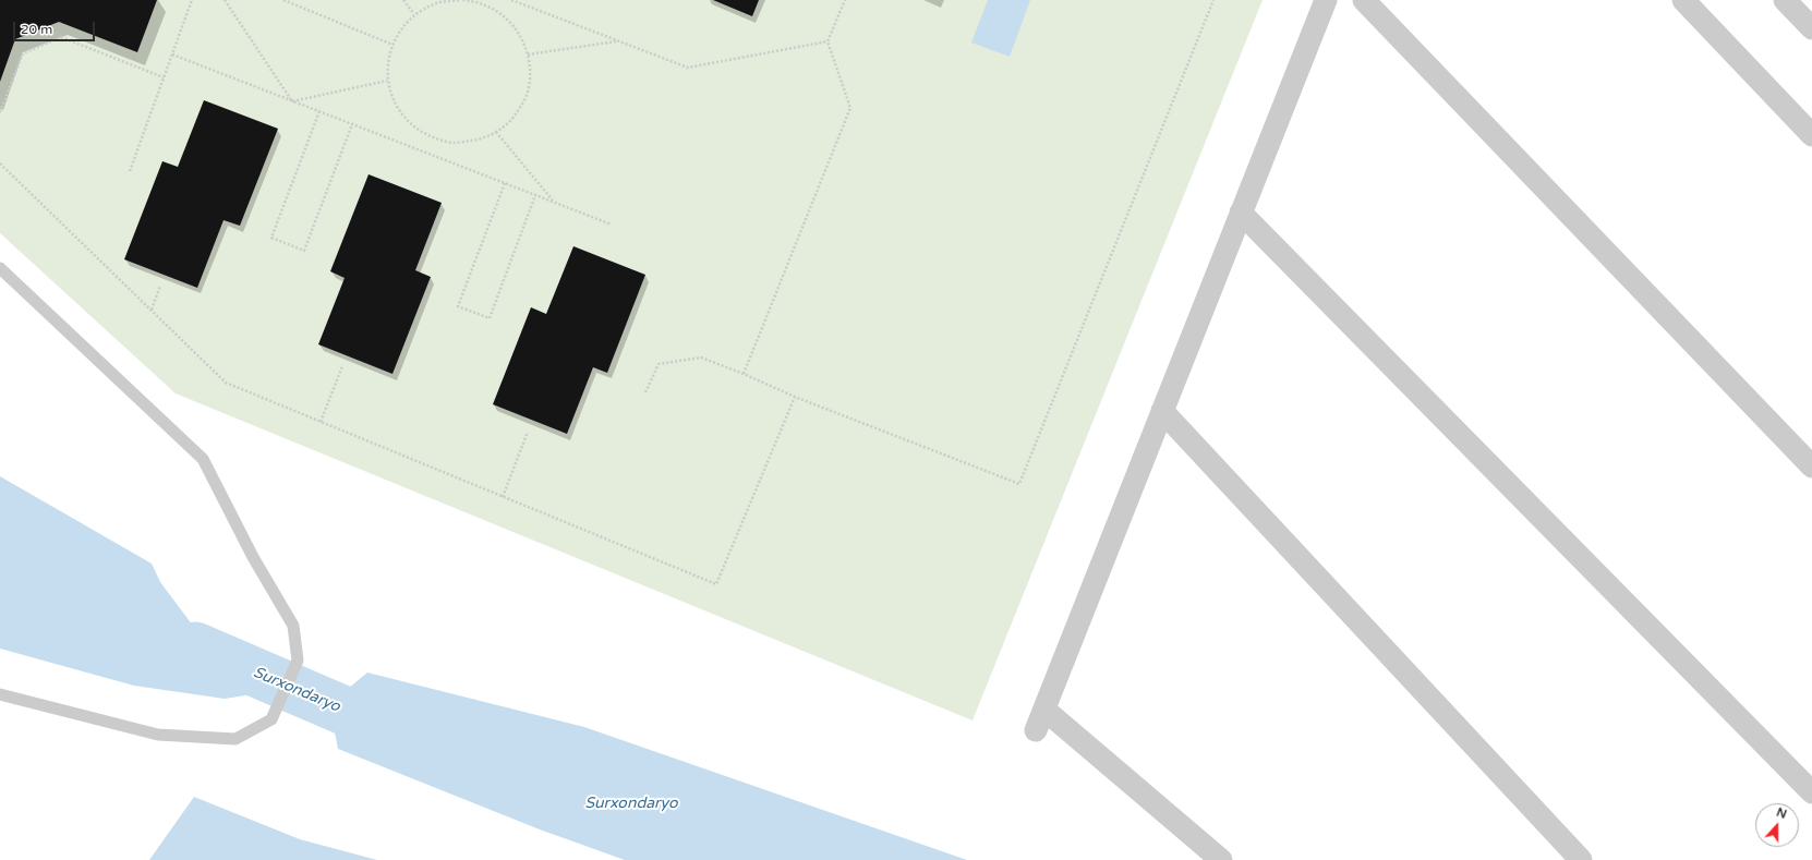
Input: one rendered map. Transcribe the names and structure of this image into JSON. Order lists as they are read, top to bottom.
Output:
{
  "water": ["Surxondaryo"],
  "scale_bar": "20 m",
  "north": "top"
}
